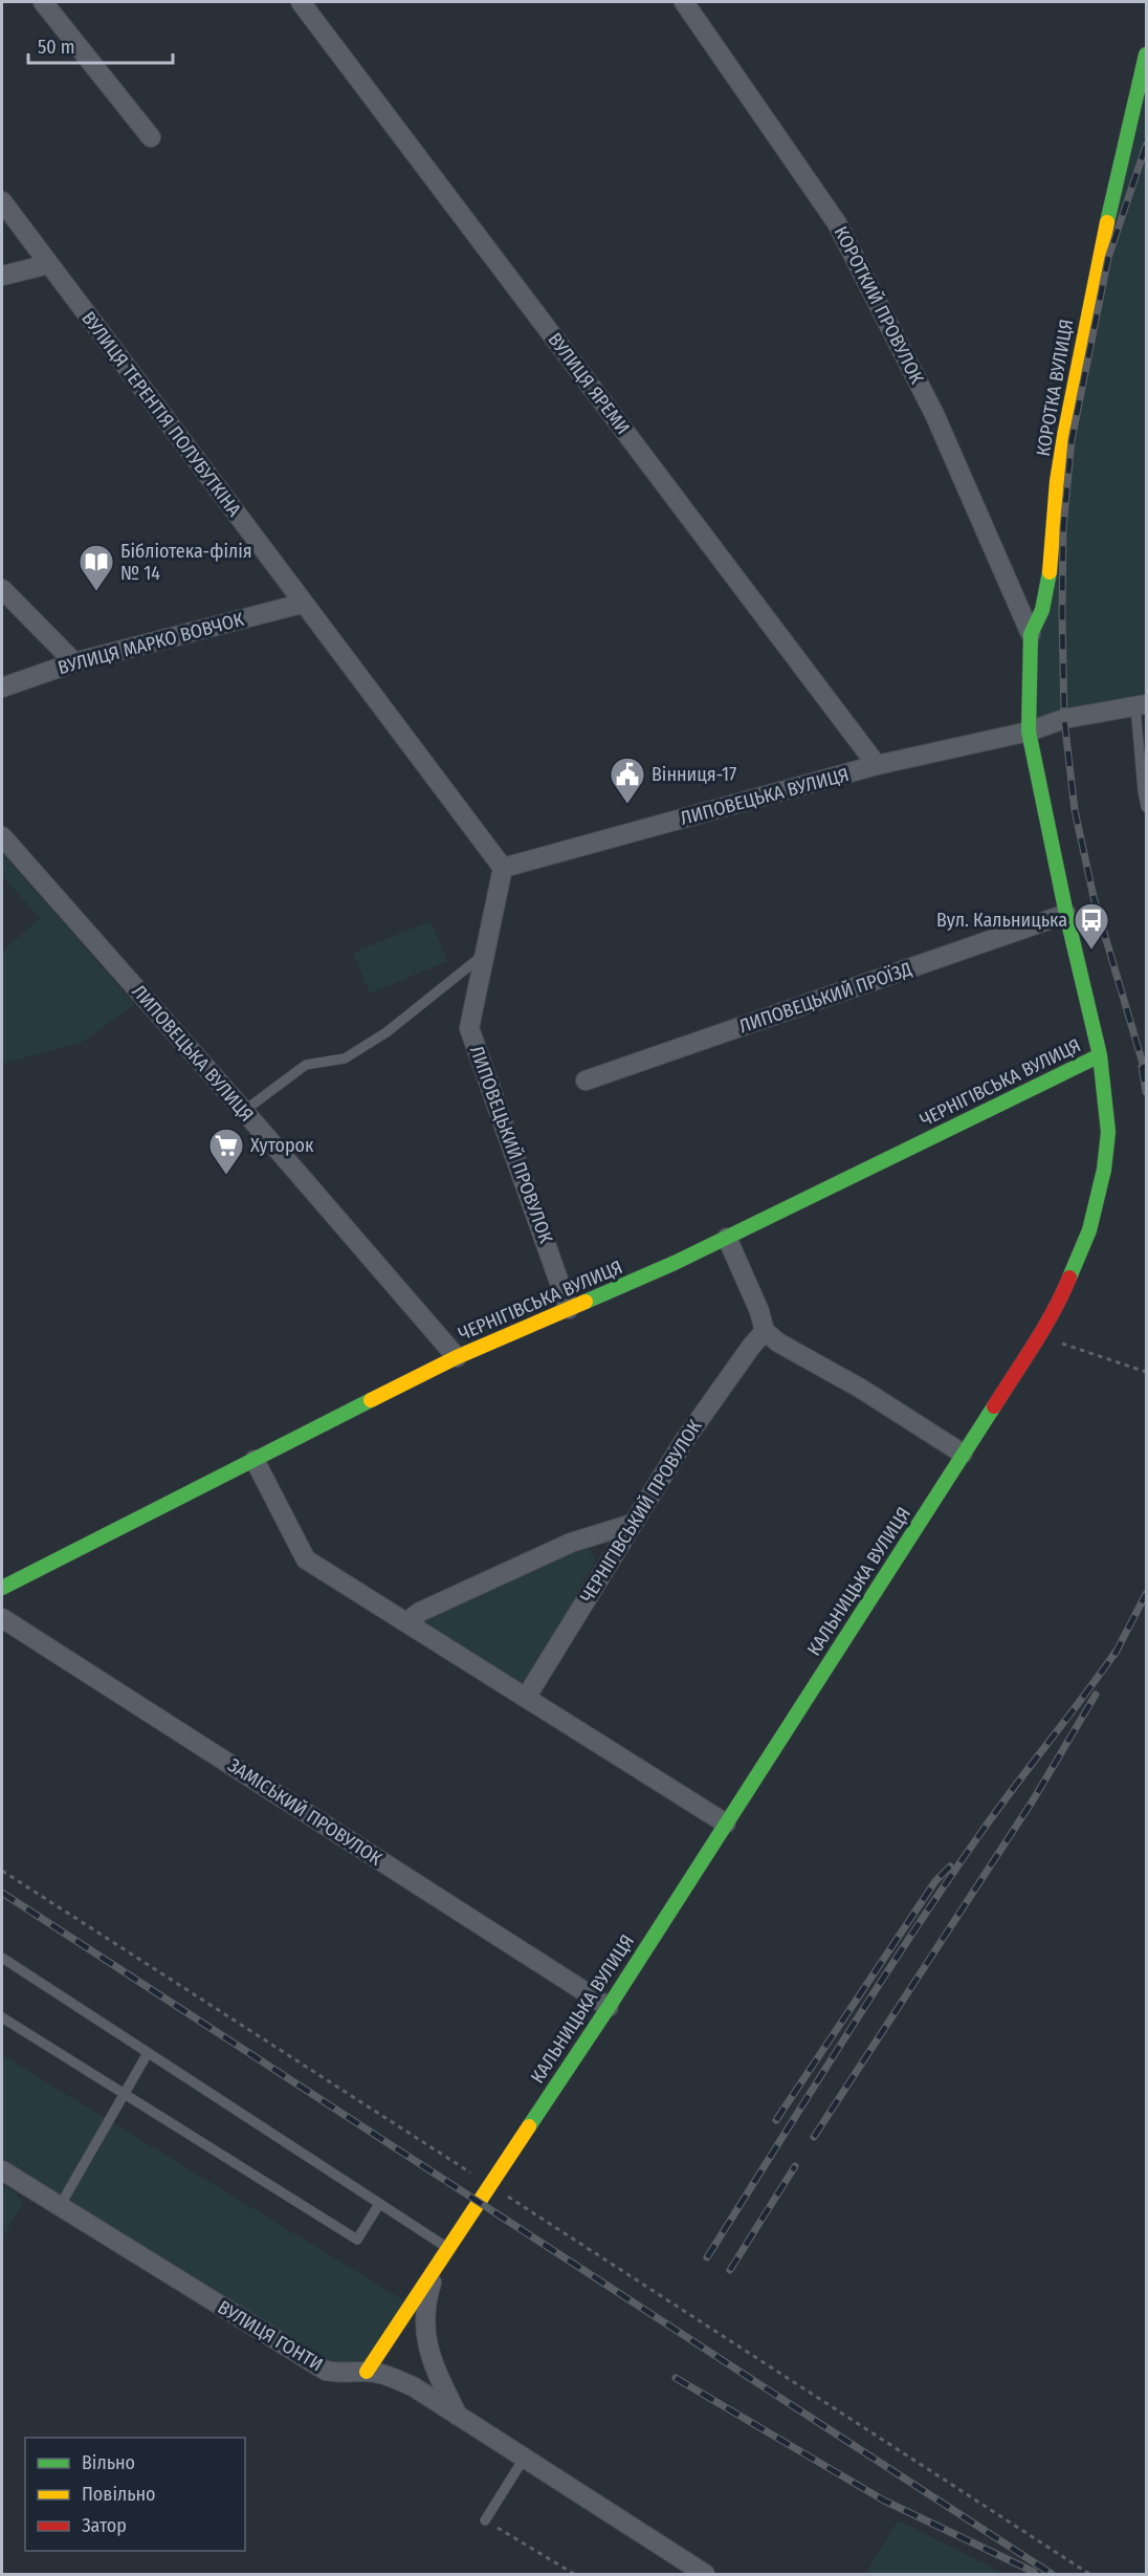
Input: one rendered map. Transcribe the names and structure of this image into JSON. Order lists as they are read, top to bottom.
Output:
{
  "streets": {
    "street": [
      "КОРОТКИЙ ПРОВУЛОК",
      "ВУЛИЦЯ ЯРЕМИ",
      "КОРОТКА ВУЛИЦЯ",
      "ВУЛИЦЯ ТЕРЕНТІЯ ПОЛУБУТКІНА",
      "ВУЛИЦЯ МАРКО ВОВЧОК",
      "ЛИПОВЕЦЬКА ВУЛИЦЯ",
      "ЛИПОВЕЦЬКИЙ ПРОЇЗД",
      "ЧЕРНІГІВСЬКА ВУЛИЦЯ",
      "ЛИПОВЕЦЬКИЙ ПРОВУЛОК",
      "ЧЕРНІГІВСЬКИЙ ПРОВУЛОК",
      "КАЛЬНИЦЬКА ВУЛИЦЯ",
      "ЗАМІСЬКИЙ ПРОВУЛОК",
      "ВУЛИЦЯ ГОНТИ"
    ]
  },
  "crossings": [
    ["КОРОТКИЙ ПРОВУЛОК", "КОРОТКА ВУЛИЦЯ"],
    ["ВУЛИЦЯ ЯРЕМИ", "ЛИПОВЕЦЬКА ВУЛИЦЯ"],
    ["КОРОТКА ВУЛИЦЯ", "ЛИПОВЕЦЬКА ВУЛИЦЯ"],
    ["КОРОТКА ВУЛИЦЯ", "КАЛЬНИЦЬКА ВУЛИЦЯ"],
    ["ВУЛИЦЯ ТЕРЕНТІЯ ПОЛУБУТКІНА", "ВУЛИЦЯ МАРКО ВОВЧОК"],
    ["ВУЛИЦЯ ТЕРЕНТІЯ ПОЛУБУТКІНА", "ЛИПОВЕЦЬКА ВУЛИЦЯ"],
    ["ВУЛИЦЯ ТЕРЕНТІЯ ПОЛУБУТКІНА", "ЛИПОВЕЦЬКИЙ ПРОВУЛОК"],
    ["ЛИПОВЕЦЬКА ВУЛИЦЯ", "ЧЕРНІГІВСЬКА ВУЛИЦЯ"],
    ["ЛИПОВЕЦЬКА ВУЛИЦЯ", "ЛИПОВЕЦЬКИЙ ПРОВУЛОК"],
    ["ЛИПОВЕЦЬКА ВУЛИЦЯ", "КАЛЬНИЦЬКА ВУЛИЦЯ"],
    ["ЛИПОВЕЦЬКИЙ ПРОЇЗД", "КАЛЬНИЦЬКА ВУЛИЦЯ"],
    ["ЧЕРНІГІВСЬКА ВУЛИЦЯ", "ЛИПОВЕЦЬКИЙ ПРОВУЛОК"],
    ["ЧЕРНІГІВСЬКА ВУЛИЦЯ", "КАЛЬНИЦЬКА ВУЛИЦЯ"],
    ["КАЛЬНИЦЬКА ВУЛИЦЯ", "ЗАМІСЬКИЙ ПРОВУЛОК"],
    ["КАЛЬНИЦЬКА ВУЛИЦЯ", "ВУЛИЦЯ ГОНТИ"]
  ],
  "places": {
    "library": ["Бібліотека-філія № 14"],
    "public building": ["Вінниця-17"],
    "bus stop": ["Вул. Кальницька"],
    "supermarket": ["Хуторок"]
  },
  "legend": ["Вільно", "Повільно", "Затор"],
  "scale_bar": "50 m"
}
